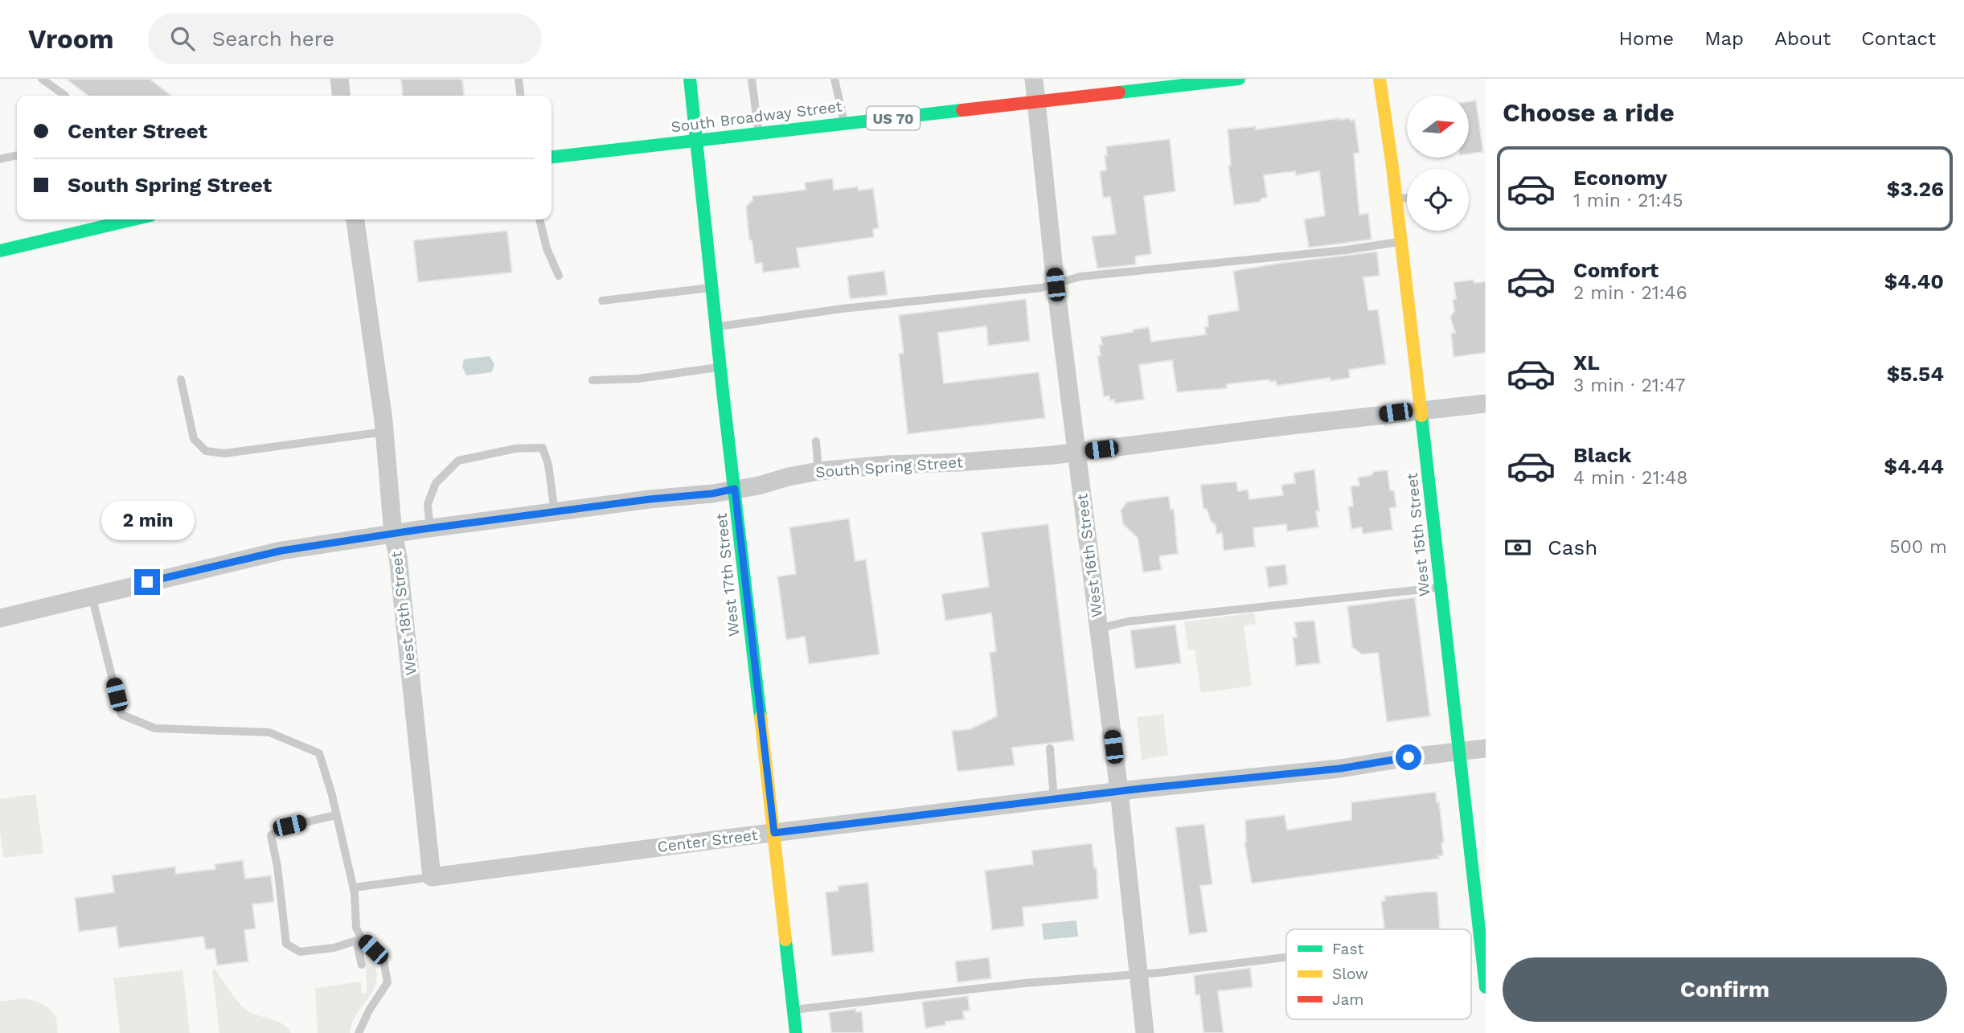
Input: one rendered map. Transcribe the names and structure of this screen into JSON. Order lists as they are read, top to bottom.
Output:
{
  "streets": {
    "main road": [
      "South Broadway Street",
      "US 70",
      "West 15th Street",
      "West 17th Street"
    ],
    "street": [
      "South Spring Street",
      "West 16th Street",
      "West 18th Street",
      "Center Street"
    ]
  },
  "crossings": [
    ["South Broadway Street", "West 16th Street"],
    ["South Broadway Street", "West 17th Street"],
    ["South Spring Street", "West 15th Street"],
    ["South Spring Street", "West 16th Street"],
    ["South Spring Street", "West 17th Street"],
    ["South Spring Street", "West 18th Street"],
    ["West 15th Street", "Center Street"],
    ["West 16th Street", "Center Street"],
    ["West 17th Street", "Center Street"],
    ["West 18th Street", "Center Street"]
  ],
  "legend": ["Fast", "Slow", "Jam"],
  "north": "right",
  "page": {
    "header": "Vroom",
    "search": "Search here",
    "nav": [
      "Home",
      "Map",
      "About",
      "Contact"
    ],
    "heading": "Choose a ride",
    "banner": ["Center Street", "South Spring Street"],
    "list": [
      {
        "name": "Economy",
        "note": "1 min · 21:45",
        "value": "$3.26"
      },
      {
        "name": "Comfort",
        "note": "2 min · 21:46",
        "value": "$4.40"
      },
      {
        "name": "XL",
        "note": "3 min · 21:47",
        "value": "$5.54"
      },
      {
        "name": "Black",
        "note": "4 min · 21:48",
        "value": "$4.44"
      }
    ],
    "bubble": "2 min",
    "pay": ["Cash", "500 m"],
    "buttons": "Confirm"
  }
}
